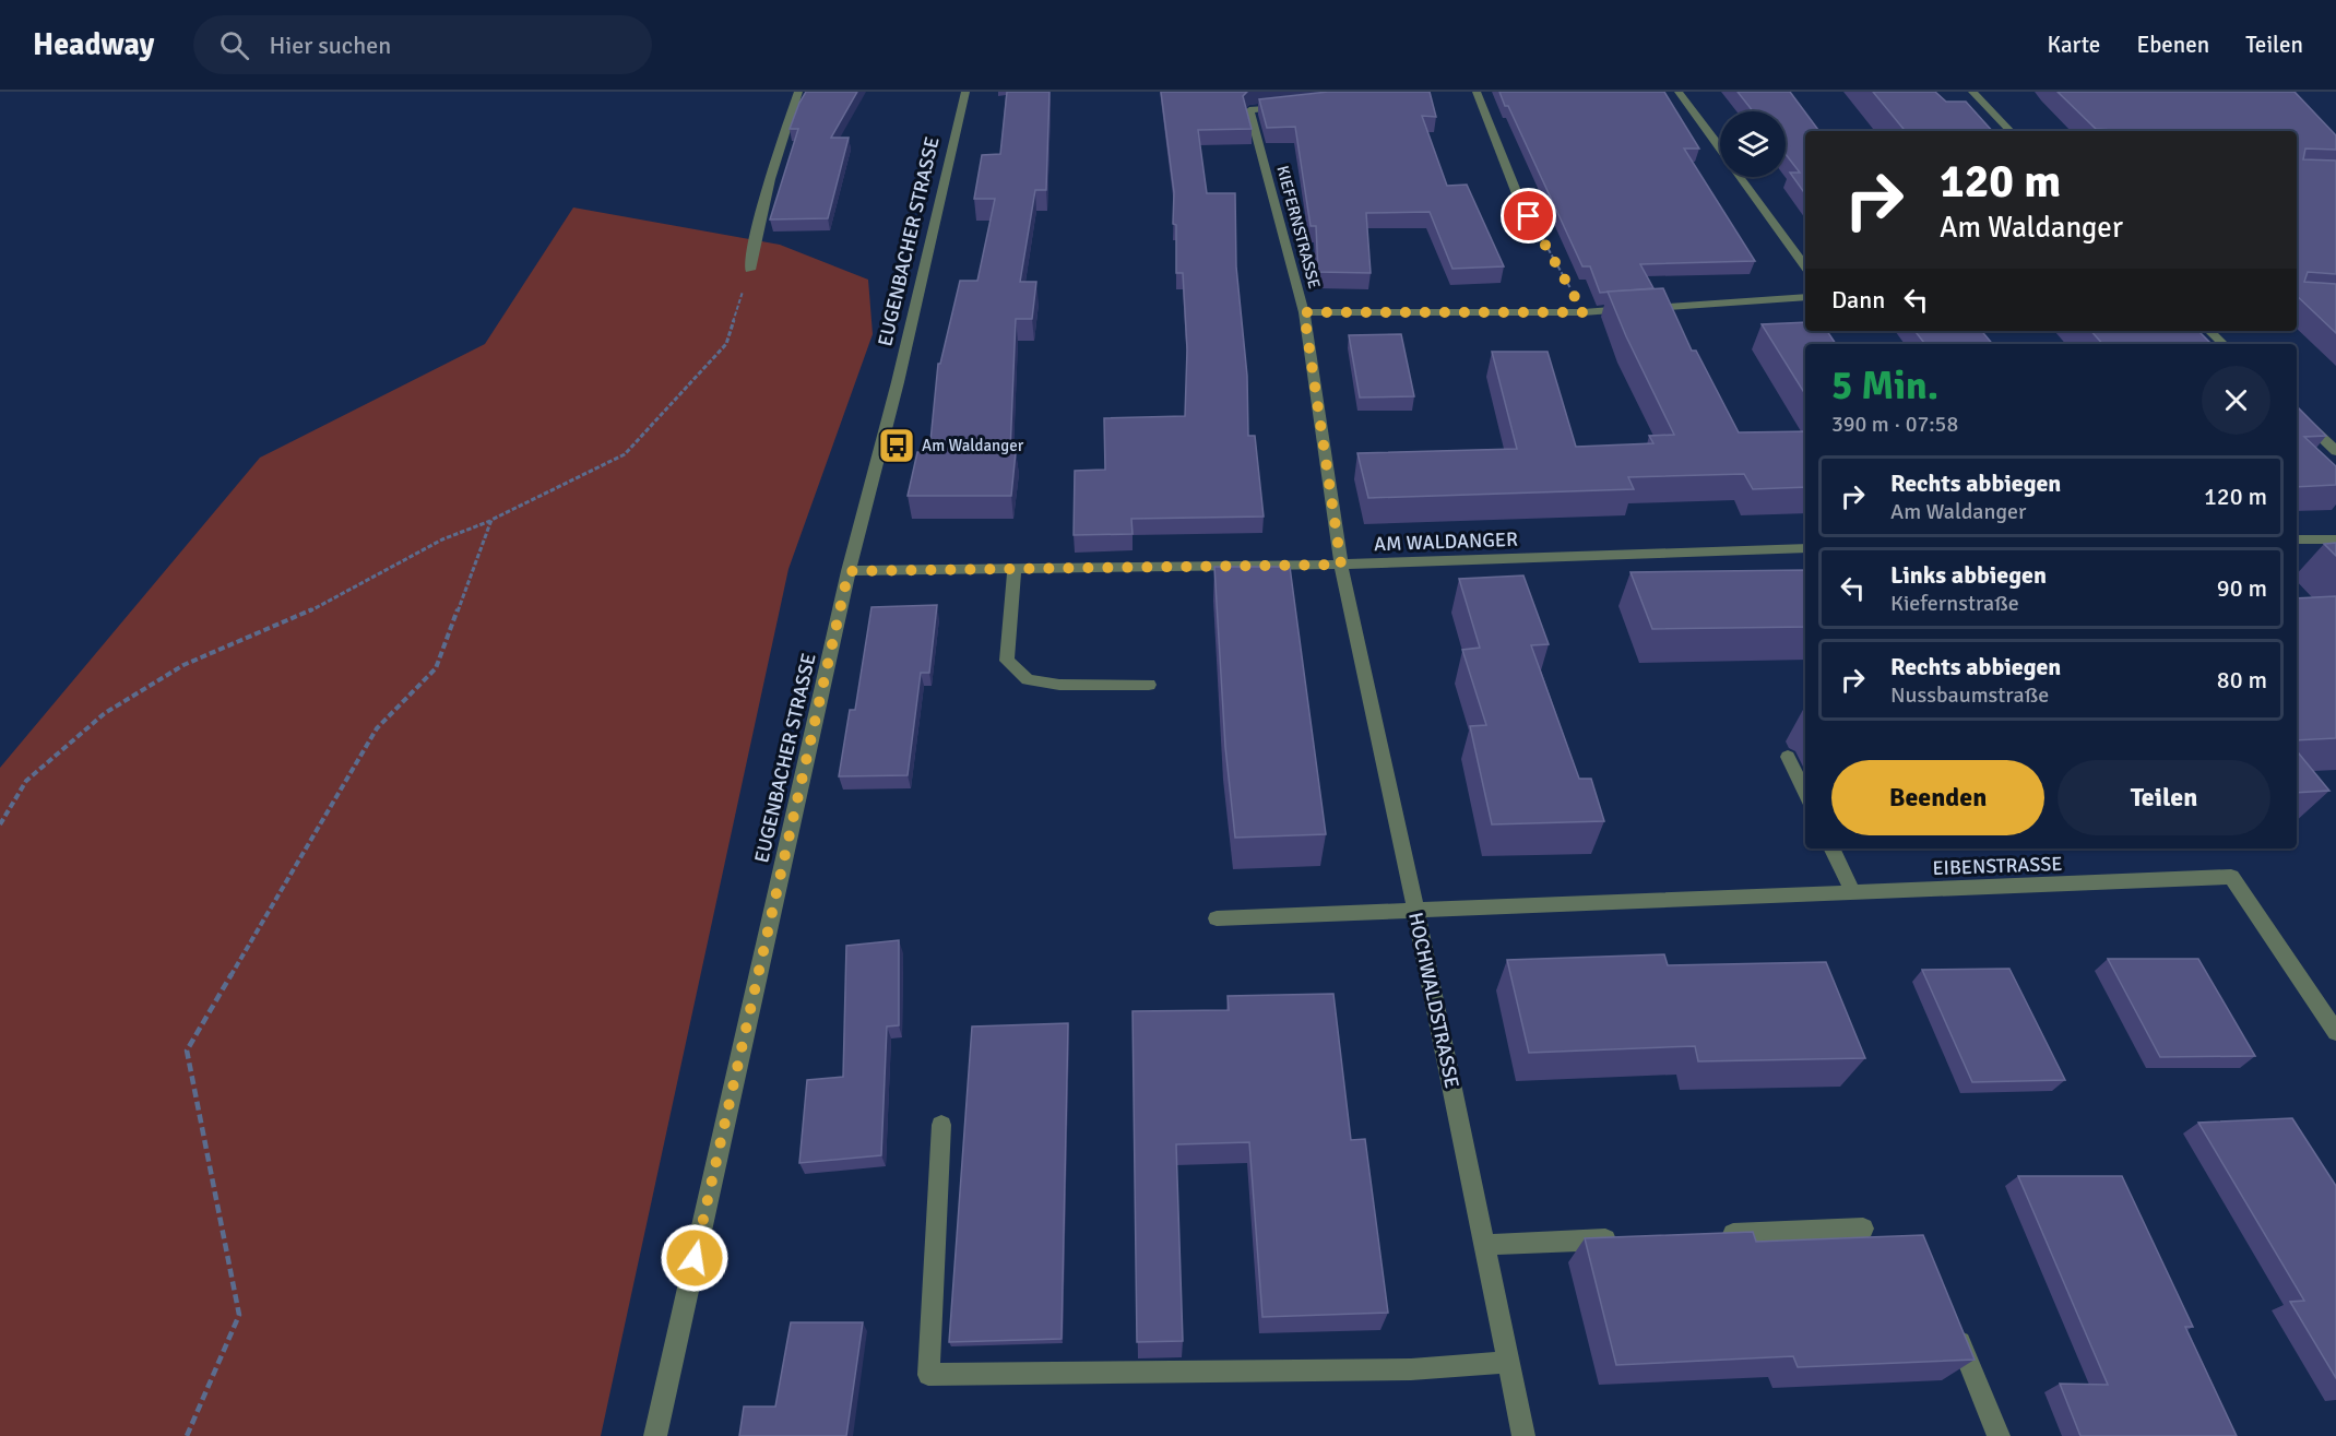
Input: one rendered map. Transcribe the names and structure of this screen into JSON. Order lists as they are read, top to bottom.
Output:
{
  "streets": {
    "street": [
      "KIEFERNSTRASSE",
      "EUGENBACHER STRASSE",
      "AM WALDANGER",
      "EIBENSTRASSE",
      "HOCHWALDSTRASSE"
    ]
  },
  "crossings": [
    ["KIEFERNSTRASSE", "AM WALDANGER"],
    ["KIEFERNSTRASSE", "HOCHWALDSTRASSE"],
    ["EUGENBACHER STRASSE", "AM WALDANGER"],
    ["AM WALDANGER", "HOCHWALDSTRASSE"],
    ["EIBENSTRASSE", "HOCHWALDSTRASSE"]
  ],
  "places": {
    "bus stop": ["Am Waldanger"]
  },
  "page": {
    "header": "Headway",
    "search": "Hier suchen",
    "nav": ["Karte", "Ebenen", "Teilen"],
    "turn": ["120 m", "Am Waldanger"],
    "then": "Dann",
    "heading": ["5 Min.", "390 m · 07:58"],
    "list": [
      {
        "name": "Rechts abbiegen",
        "note": "Am Waldanger",
        "value": "120 m"
      },
      {
        "name": "Links abbiegen",
        "note": "Kiefernstraße",
        "value": "90 m"
      },
      {
        "name": "Rechts abbiegen",
        "note": "Nussbaumstraße",
        "value": "80 m"
      }
    ],
    "buttons": ["Beenden", "Teilen"]
  }
}
